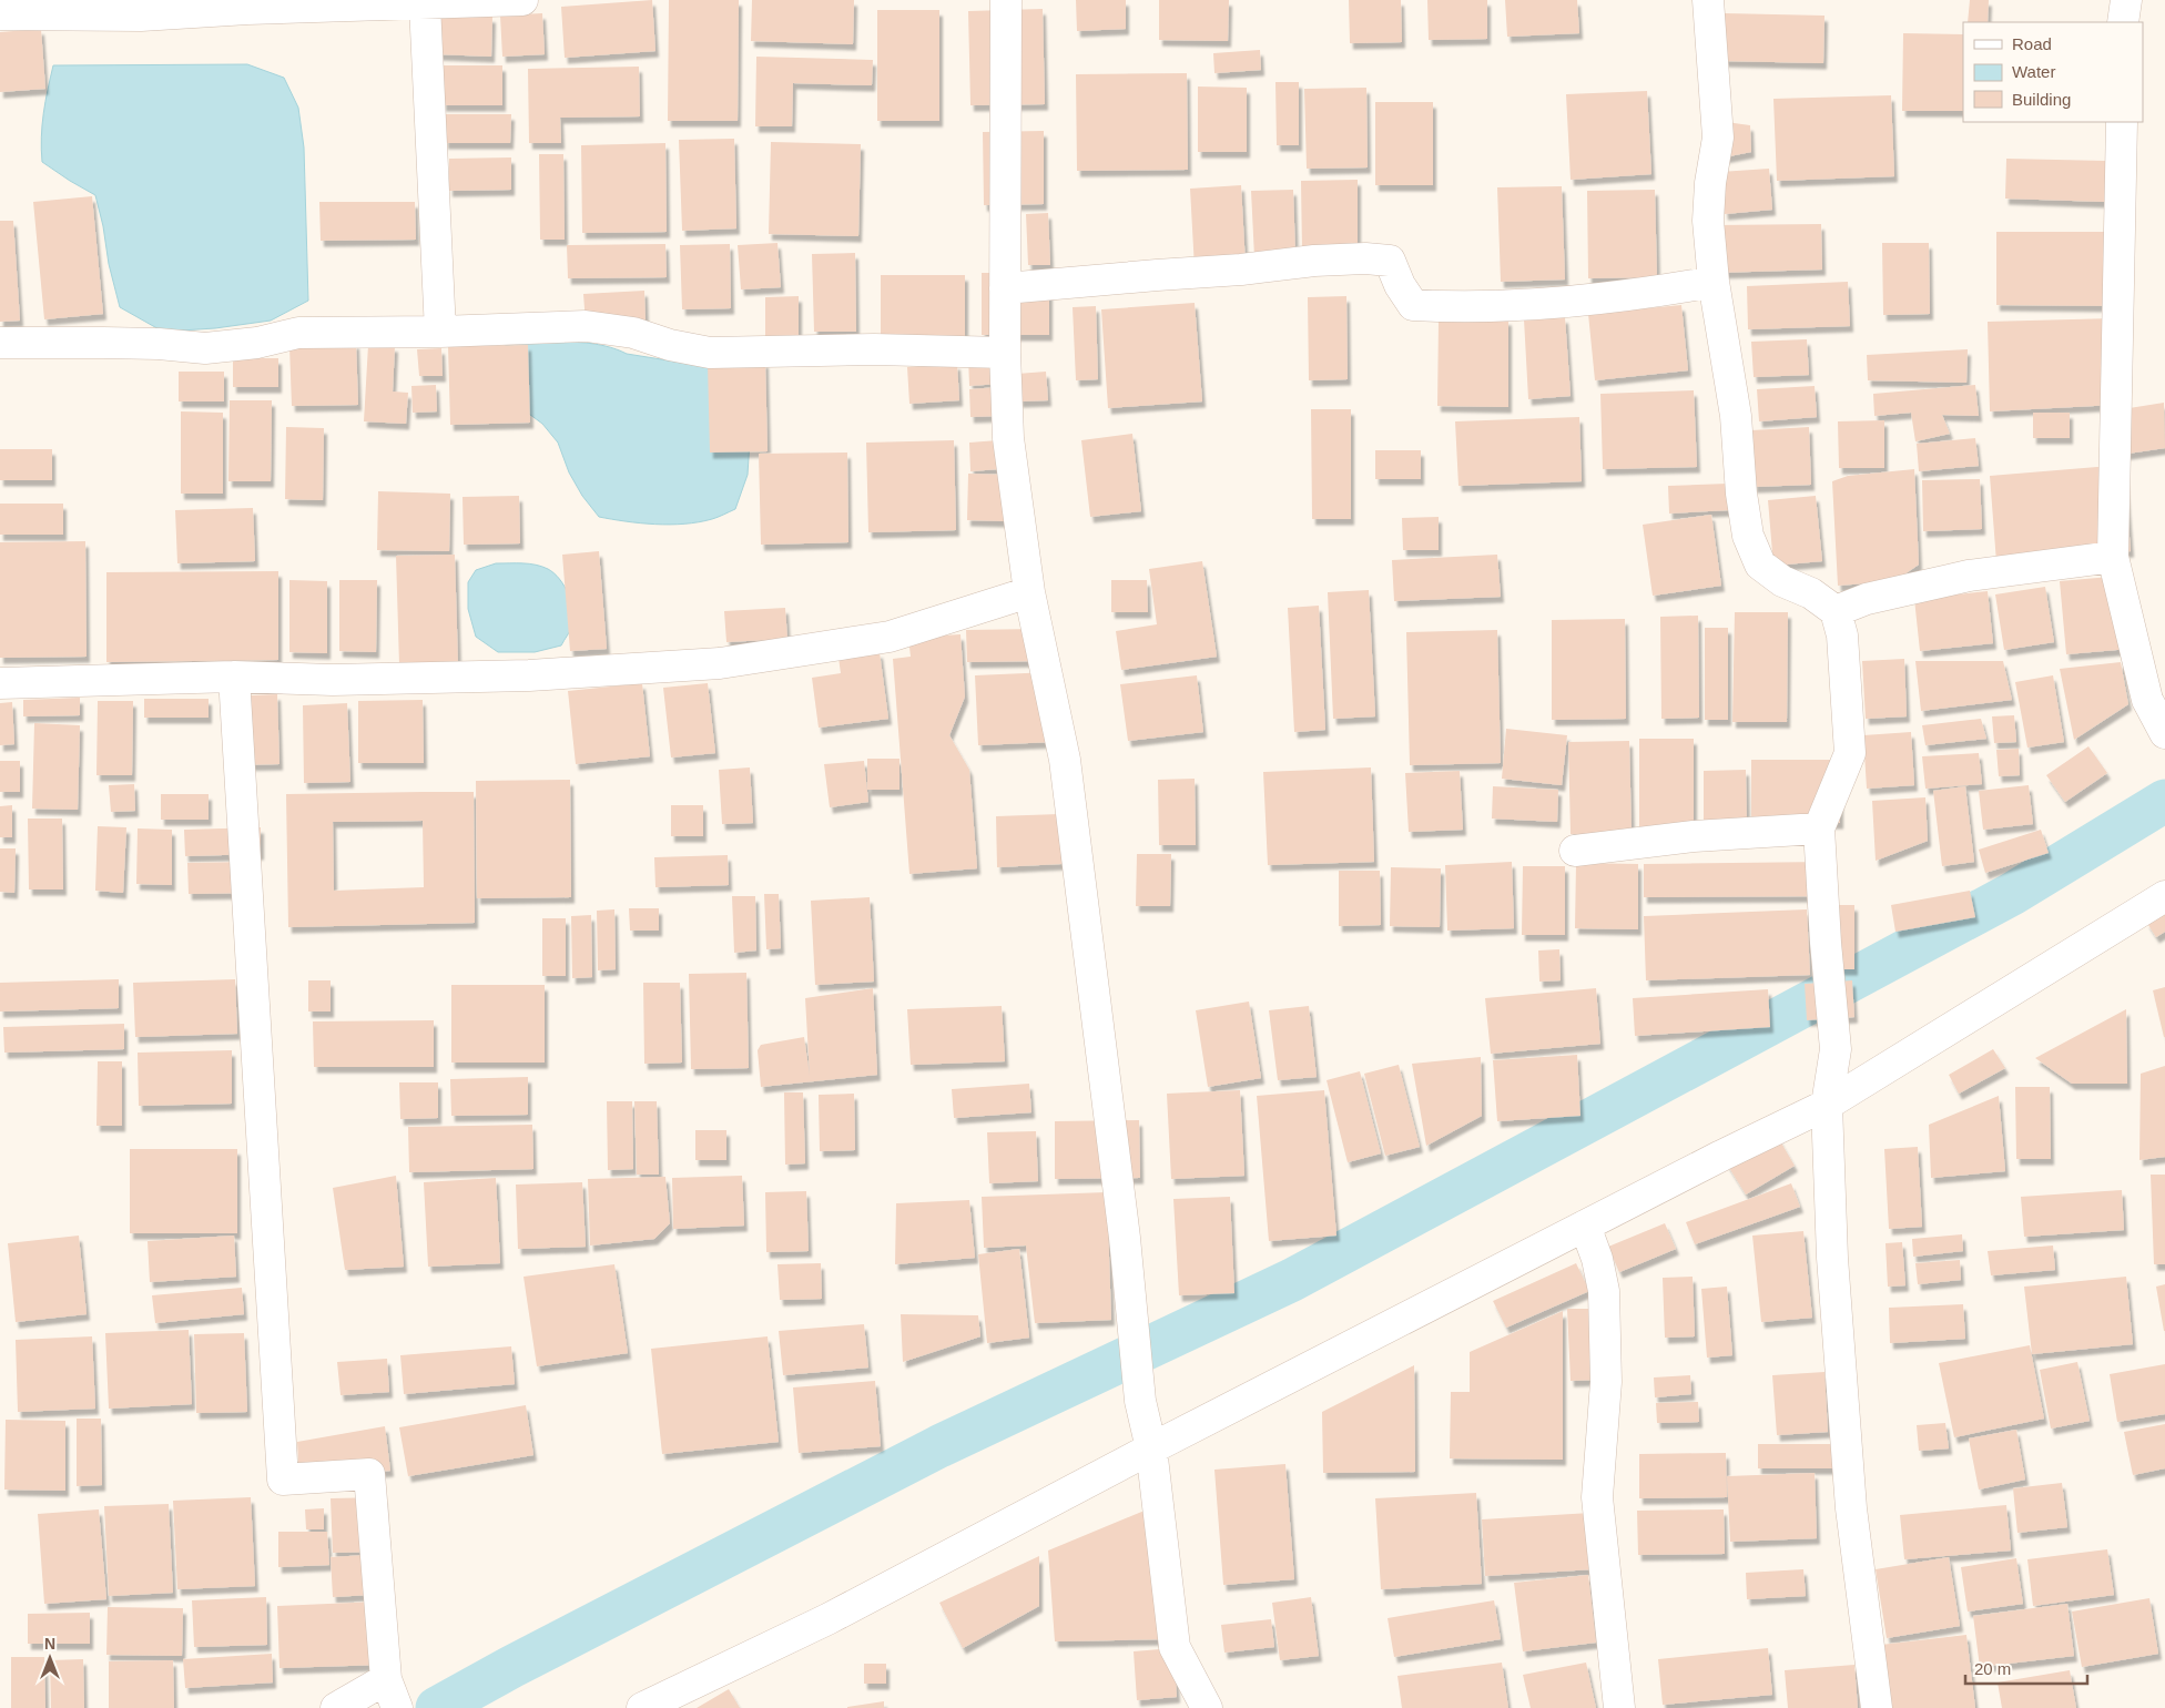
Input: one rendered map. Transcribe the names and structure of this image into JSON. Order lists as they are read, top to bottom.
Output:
{
  "legend": ["Road", "Water", "Building"],
  "scale_bar": "20 m",
  "north": "top"
}
